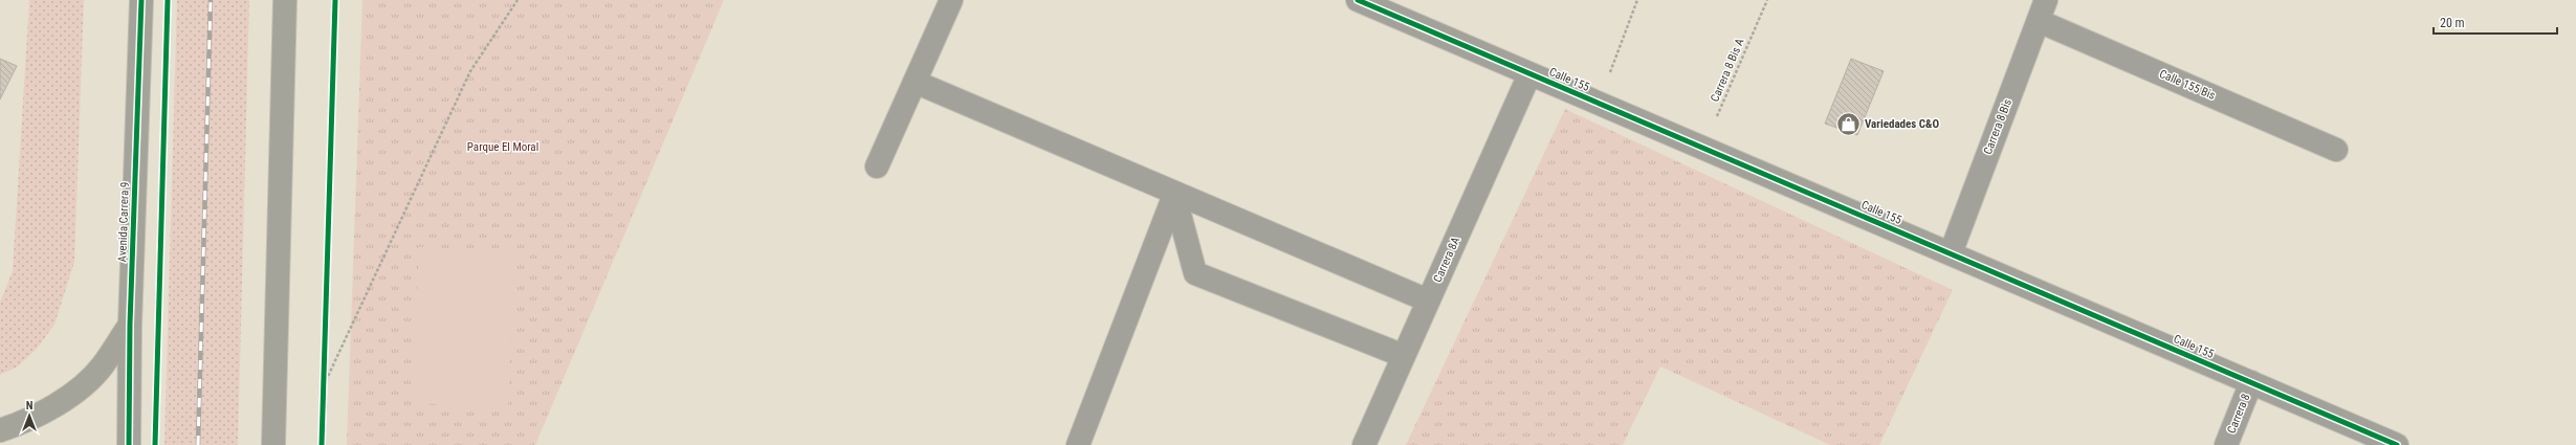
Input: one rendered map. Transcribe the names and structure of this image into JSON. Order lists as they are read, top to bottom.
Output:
{
  "streets": {
    "main road": ["Avenida Carrera 9"],
    "street": [
      "Calle 155",
      "Calle 155 Bis",
      "Carrera 8 Bis",
      "Carrera 8A",
      "Carrera 8"
    ],
    "path": ["Carrera 8 Bis A"]
  },
  "crossings": [
    ["Carrera 8 Bis A", "Calle 155"],
    ["Calle 155", "Carrera 8 Bis"],
    ["Calle 155", "Carrera 8A"],
    ["Calle 155", "Carrera 8"],
    ["Calle 155 Bis", "Carrera 8 Bis"]
  ],
  "parks": ["Parque El Moral"],
  "places": {
    "shop": ["Variedades C&O"]
  },
  "scale_bar": "20 m",
  "north": "top"
}
